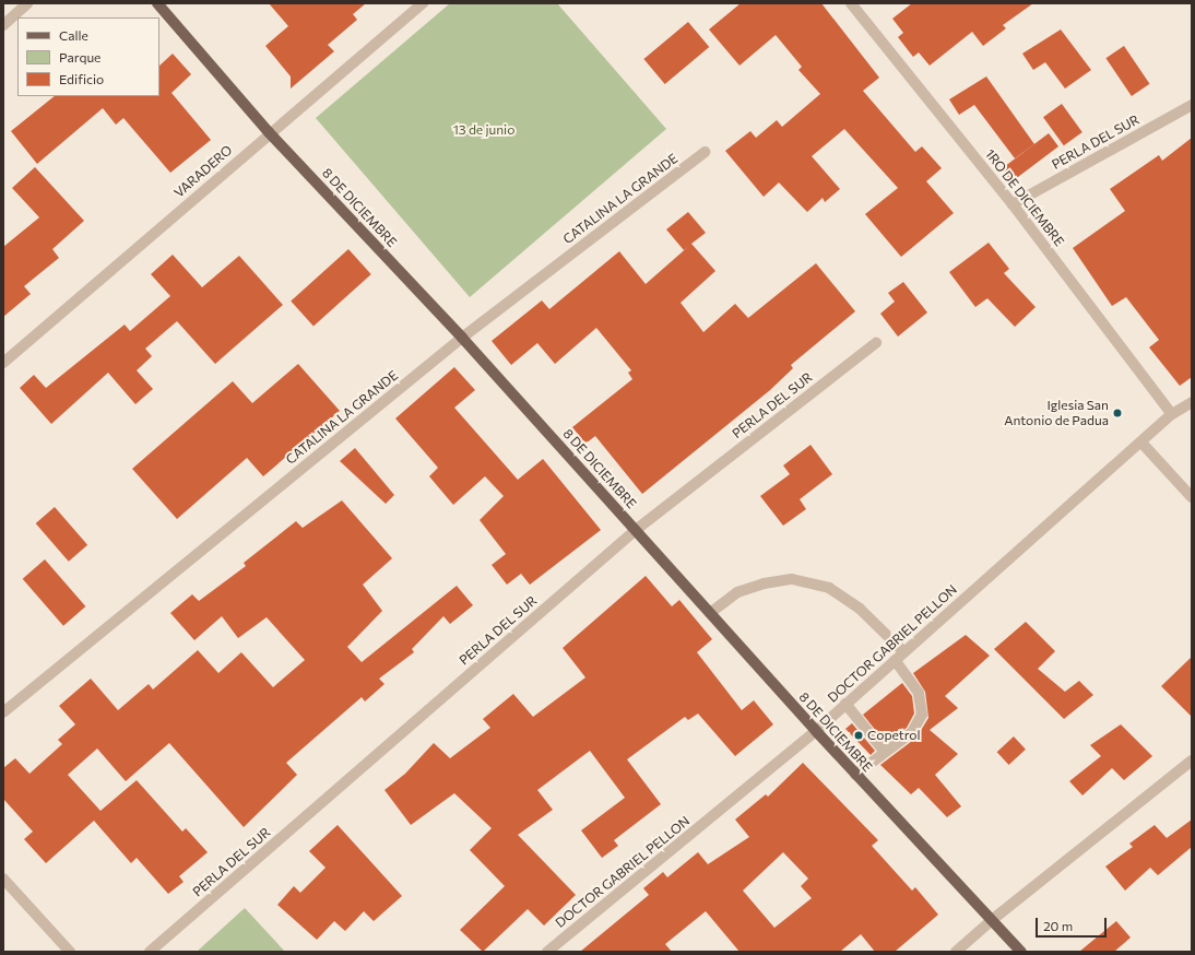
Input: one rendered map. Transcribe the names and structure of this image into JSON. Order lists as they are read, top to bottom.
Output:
{
  "streets": {
    "main road": ["8 DE DICIEMBRE"],
    "street": [
      "PERLA DEL SUR",
      "VARADERO",
      "1RO DE DICIEMBRE",
      "CATALINA LA GRANDE",
      "DOCTOR GABRIEL PELLON"
    ]
  },
  "crossings": [
    ["PERLA DEL SUR", "1RO DE DICIEMBRE"],
    ["PERLA DEL SUR", "8 DE DICIEMBRE"],
    ["VARADERO", "8 DE DICIEMBRE"],
    ["1RO DE DICIEMBRE", "DOCTOR GABRIEL PELLON"],
    ["CATALINA LA GRANDE", "8 DE DICIEMBRE"],
    ["8 DE DICIEMBRE", "DOCTOR GABRIEL PELLON"]
  ],
  "parks": ["13 de junio"],
  "places": ["Iglesia San Antonio de Padua", "Copetrol"],
  "legend": ["Calle", "Parque", "Edificio"],
  "scale_bar": "20 m"
}
